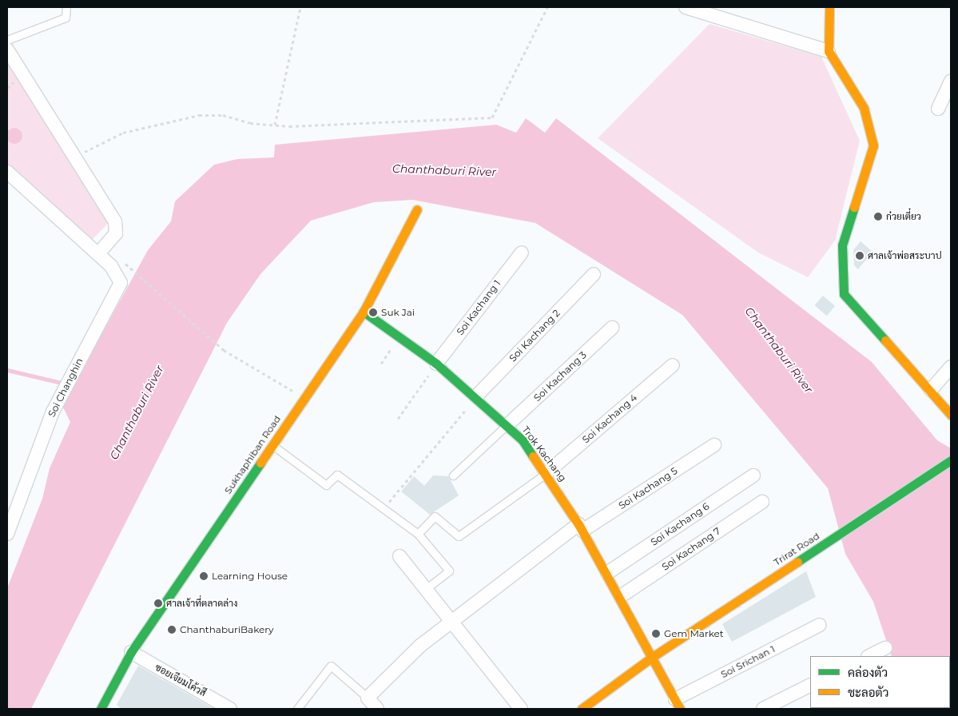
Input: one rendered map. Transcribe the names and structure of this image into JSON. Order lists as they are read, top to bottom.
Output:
{
  "streets": {
    "street": [
      "Soi Kachang 1",
      "Soi Kachang 2",
      "Soi Kachang 3",
      "Soi Changhin",
      "Soi Kachang 4",
      "Trok Kachang",
      "Sukhaphiban Road",
      "Soi Kachang 5",
      "Soi Kachang 6",
      "Soi Kachang 7",
      "Trirat Road",
      "Soi Srichan 1",
      "ซอยเจียมโค้วสี"
    ]
  },
  "crossings": [
    ["Soi Kachang 1", "Trok Kachang"],
    ["Soi Kachang 2", "Trok Kachang"],
    ["Soi Kachang 3", "Trok Kachang"],
    ["Soi Kachang 4", "Trok Kachang"],
    ["Trok Kachang", "Sukhaphiban Road"],
    ["Trok Kachang", "Soi Kachang 5"],
    ["Trok Kachang", "Soi Kachang 6"],
    ["Trok Kachang", "Soi Kachang 7"],
    ["Trok Kachang", "Trirat Road"],
    ["Trok Kachang", "Soi Srichan 1"],
    ["Sukhaphiban Road", "ซอยเจียมโค้วสี"]
  ],
  "water": ["Chanthaburi River"],
  "places": [
    "ก๋วยเตี๋ยว",
    "ศาลเจ้าพ่อสระบาป",
    "Suk Jai",
    "Learning House",
    "ศาลเจ้าที่ตลาดล่าง",
    "ChanthaburiBakery",
    "Gem Market"
  ],
  "legend": ["คล่องตัว", "ชะลอตัว"]
}
